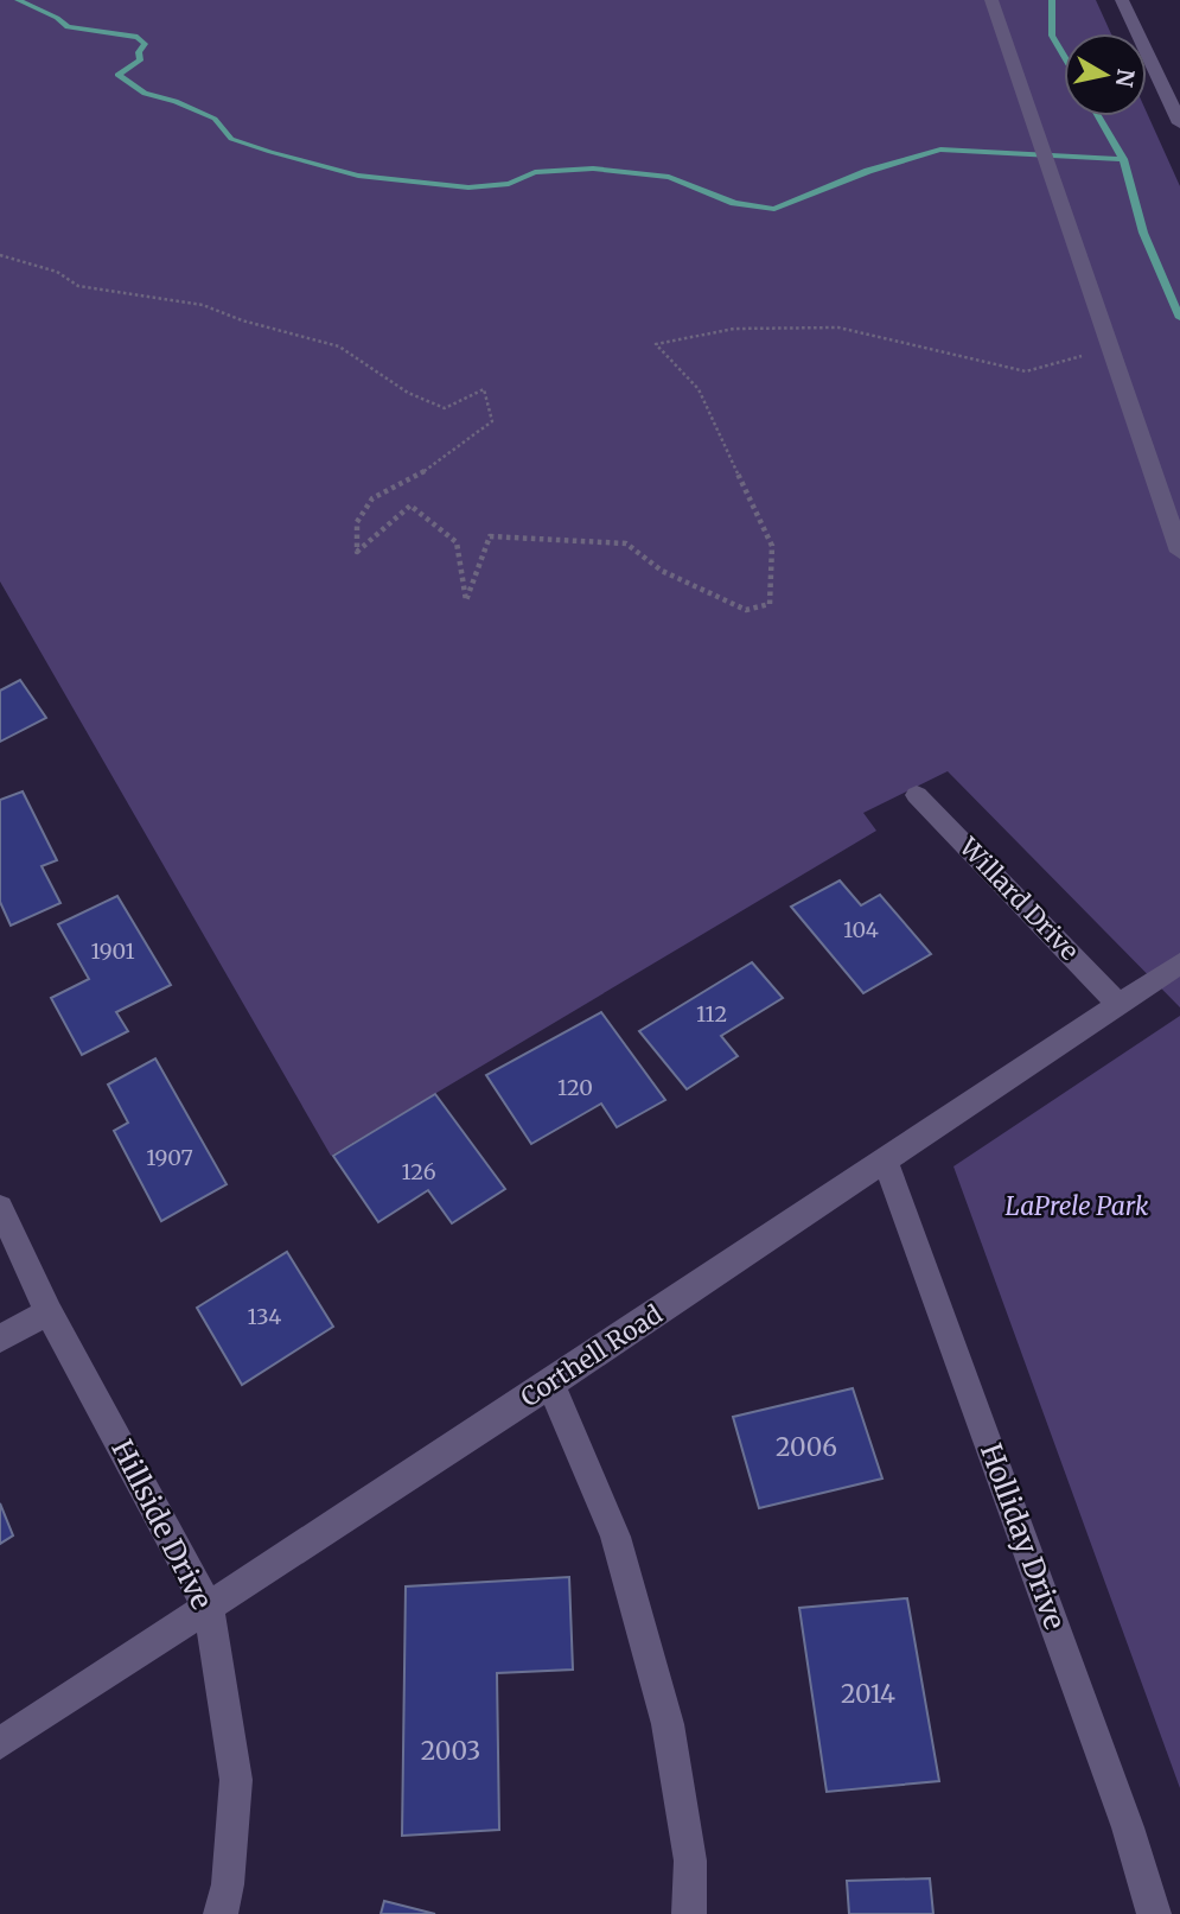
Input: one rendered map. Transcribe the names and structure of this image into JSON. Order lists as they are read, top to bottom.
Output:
{
  "streets": {
    "street": [
      "Willard Drive",
      "Corthell Road",
      "Hillside Drive",
      "Holliday Drive"
    ]
  },
  "crossings": [
    ["Willard Drive", "Corthell Road"],
    ["Corthell Road", "Hillside Drive"],
    ["Corthell Road", "Holliday Drive"]
  ],
  "parks": ["LaPrele Park"],
  "house_numbers": [
    "104",
    "1901",
    "112",
    "120",
    "1907",
    "126",
    "134",
    "2006",
    "2014",
    "2003"
  ],
  "north": "right"
}
